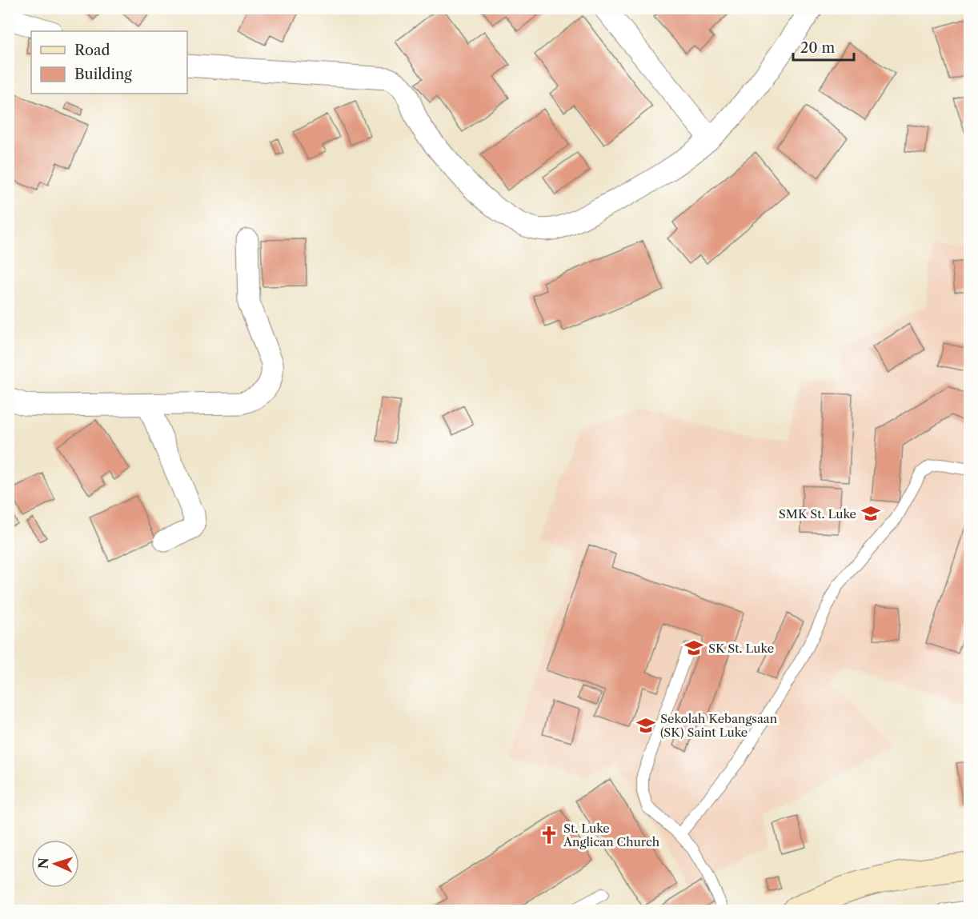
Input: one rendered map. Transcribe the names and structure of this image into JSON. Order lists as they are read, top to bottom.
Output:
{
  "places": {
    "school or university": ["SMK St. Luke", "SK St. Luke", "Sekolah Kebangsaan (SK) Saint Luke"],
    "church": ["St. Luke Anglican Church"]
  },
  "legend": ["Road", "Building"],
  "scale_bar": "20 m",
  "north": "left"
}
